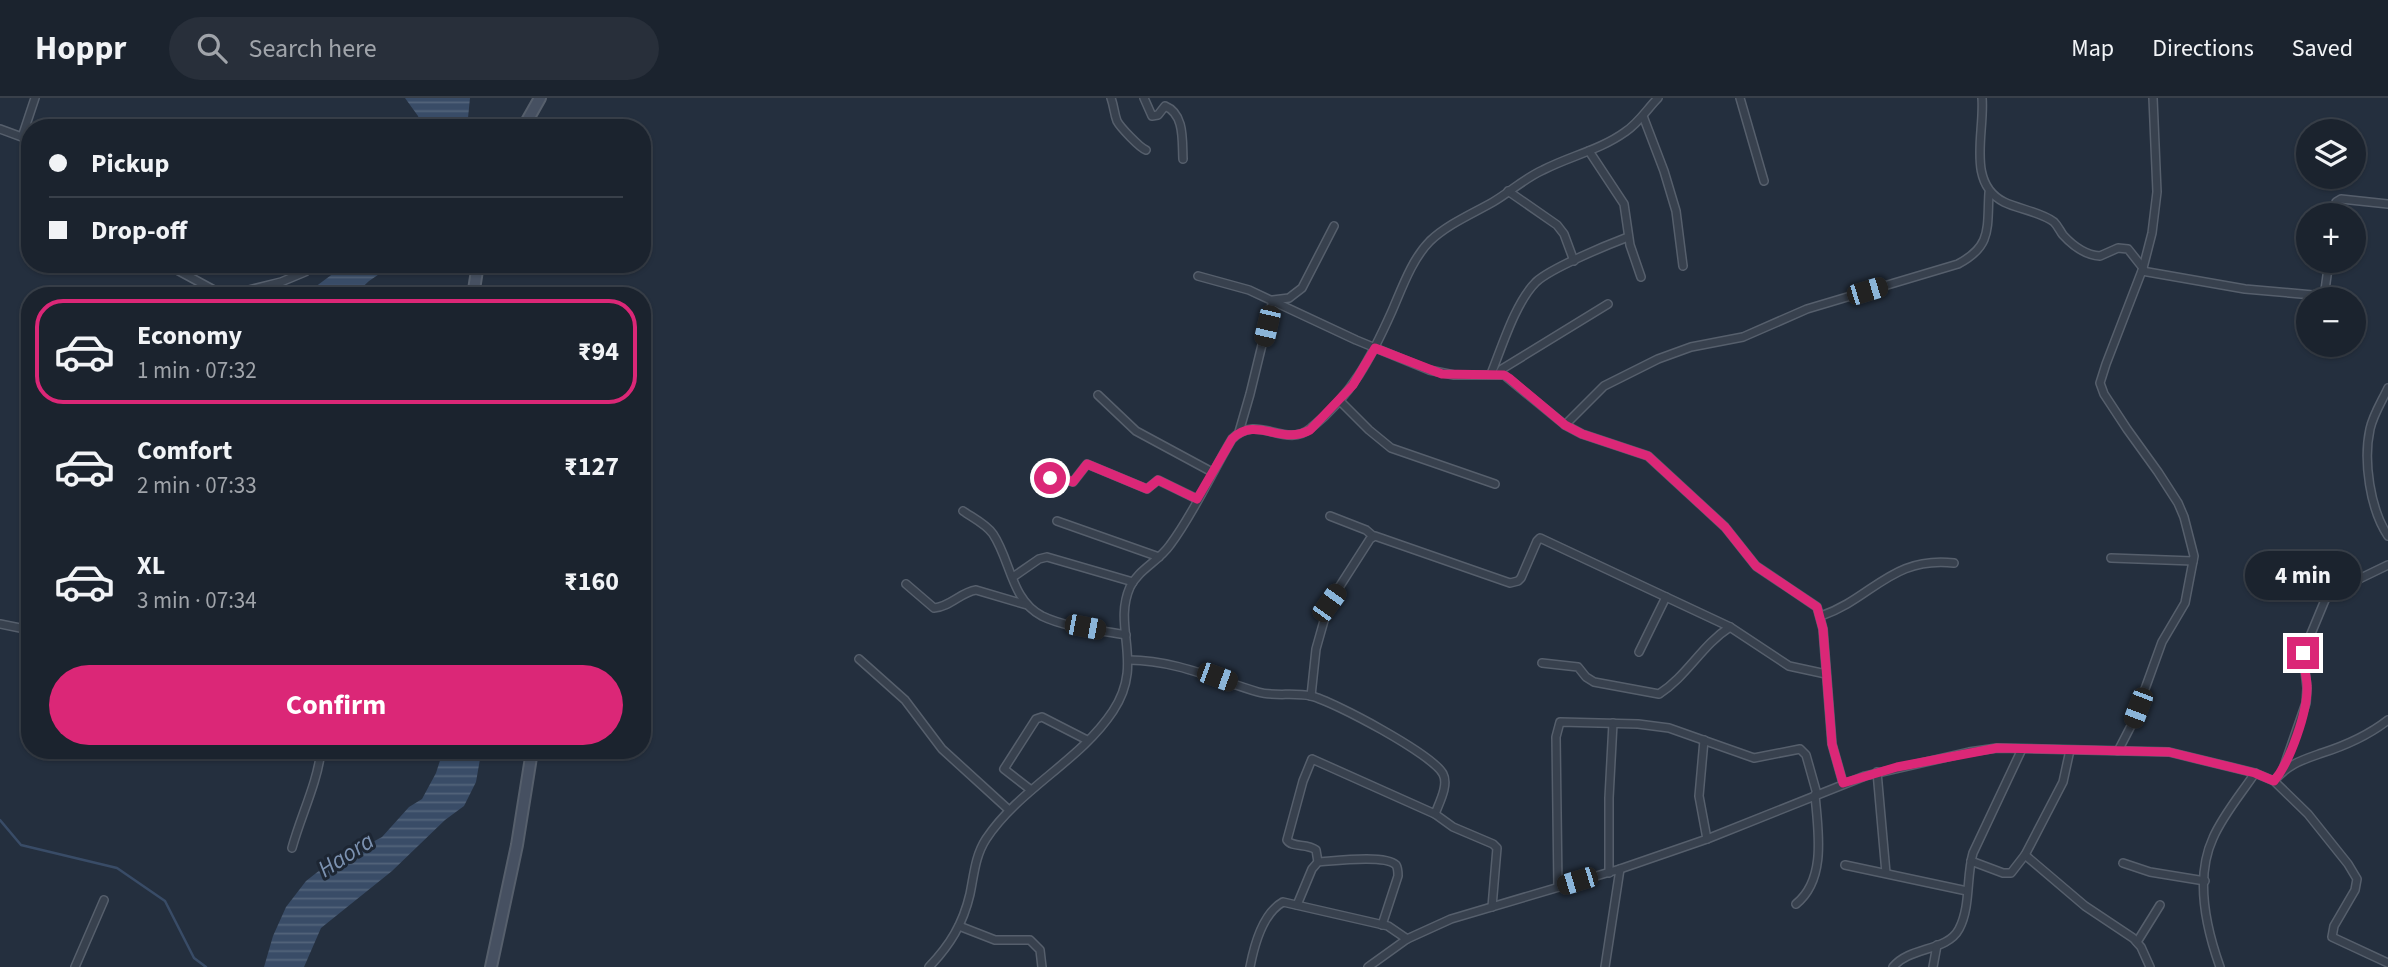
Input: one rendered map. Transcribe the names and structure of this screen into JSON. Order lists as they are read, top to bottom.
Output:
{
  "water": ["Haora"],
  "page": {
    "header": "Hoppr",
    "search": "Search here",
    "nav": ["Map", "Directions", "Saved"],
    "map_buttons": ["+", "−"],
    "banner": ["Pickup", "Drop-off"],
    "list": [
      {
        "name": "Economy",
        "note": "1 min · 07:32",
        "value": "₹94"
      },
      {
        "name": "Comfort",
        "note": "2 min · 07:33",
        "value": "₹127"
      },
      {
        "name": "XL",
        "note": "3 min · 07:34",
        "value": "₹160"
      }
    ],
    "bubble": "4 min",
    "buttons": "Confirm"
  }
}
